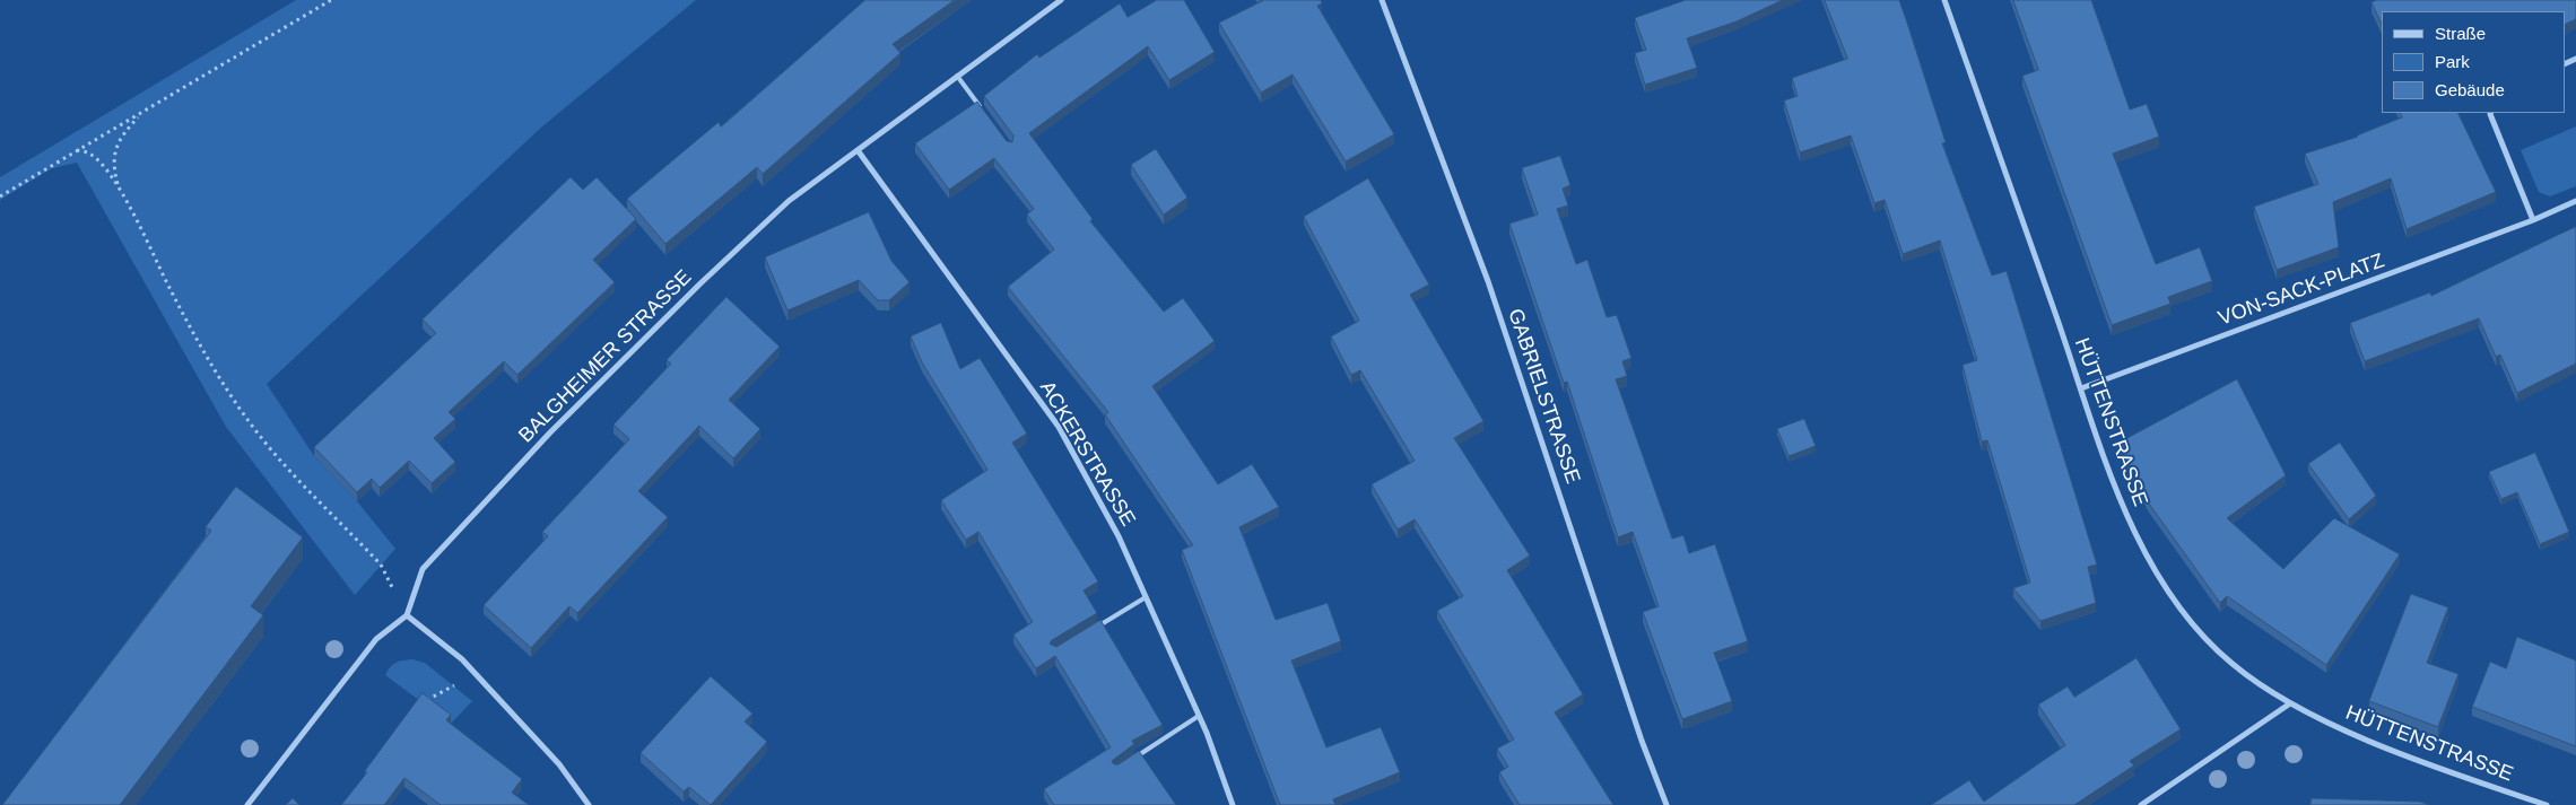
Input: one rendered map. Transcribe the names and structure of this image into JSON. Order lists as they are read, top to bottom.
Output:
{
  "streets": {
    "street": [
      "VON-SACK-PLATZ",
      "BALGHEIMER STRASSE",
      "GABRIELSTRASSE",
      "HÜTTENSTRASSE",
      "ACKERSTRASSE"
    ]
  },
  "crossings": [
    ["VON-SACK-PLATZ", "HÜTTENSTRASSE"],
    ["BALGHEIMER STRASSE", "ACKERSTRASSE"]
  ],
  "legend": ["Straße", "Park", "Gebäude"]
}
